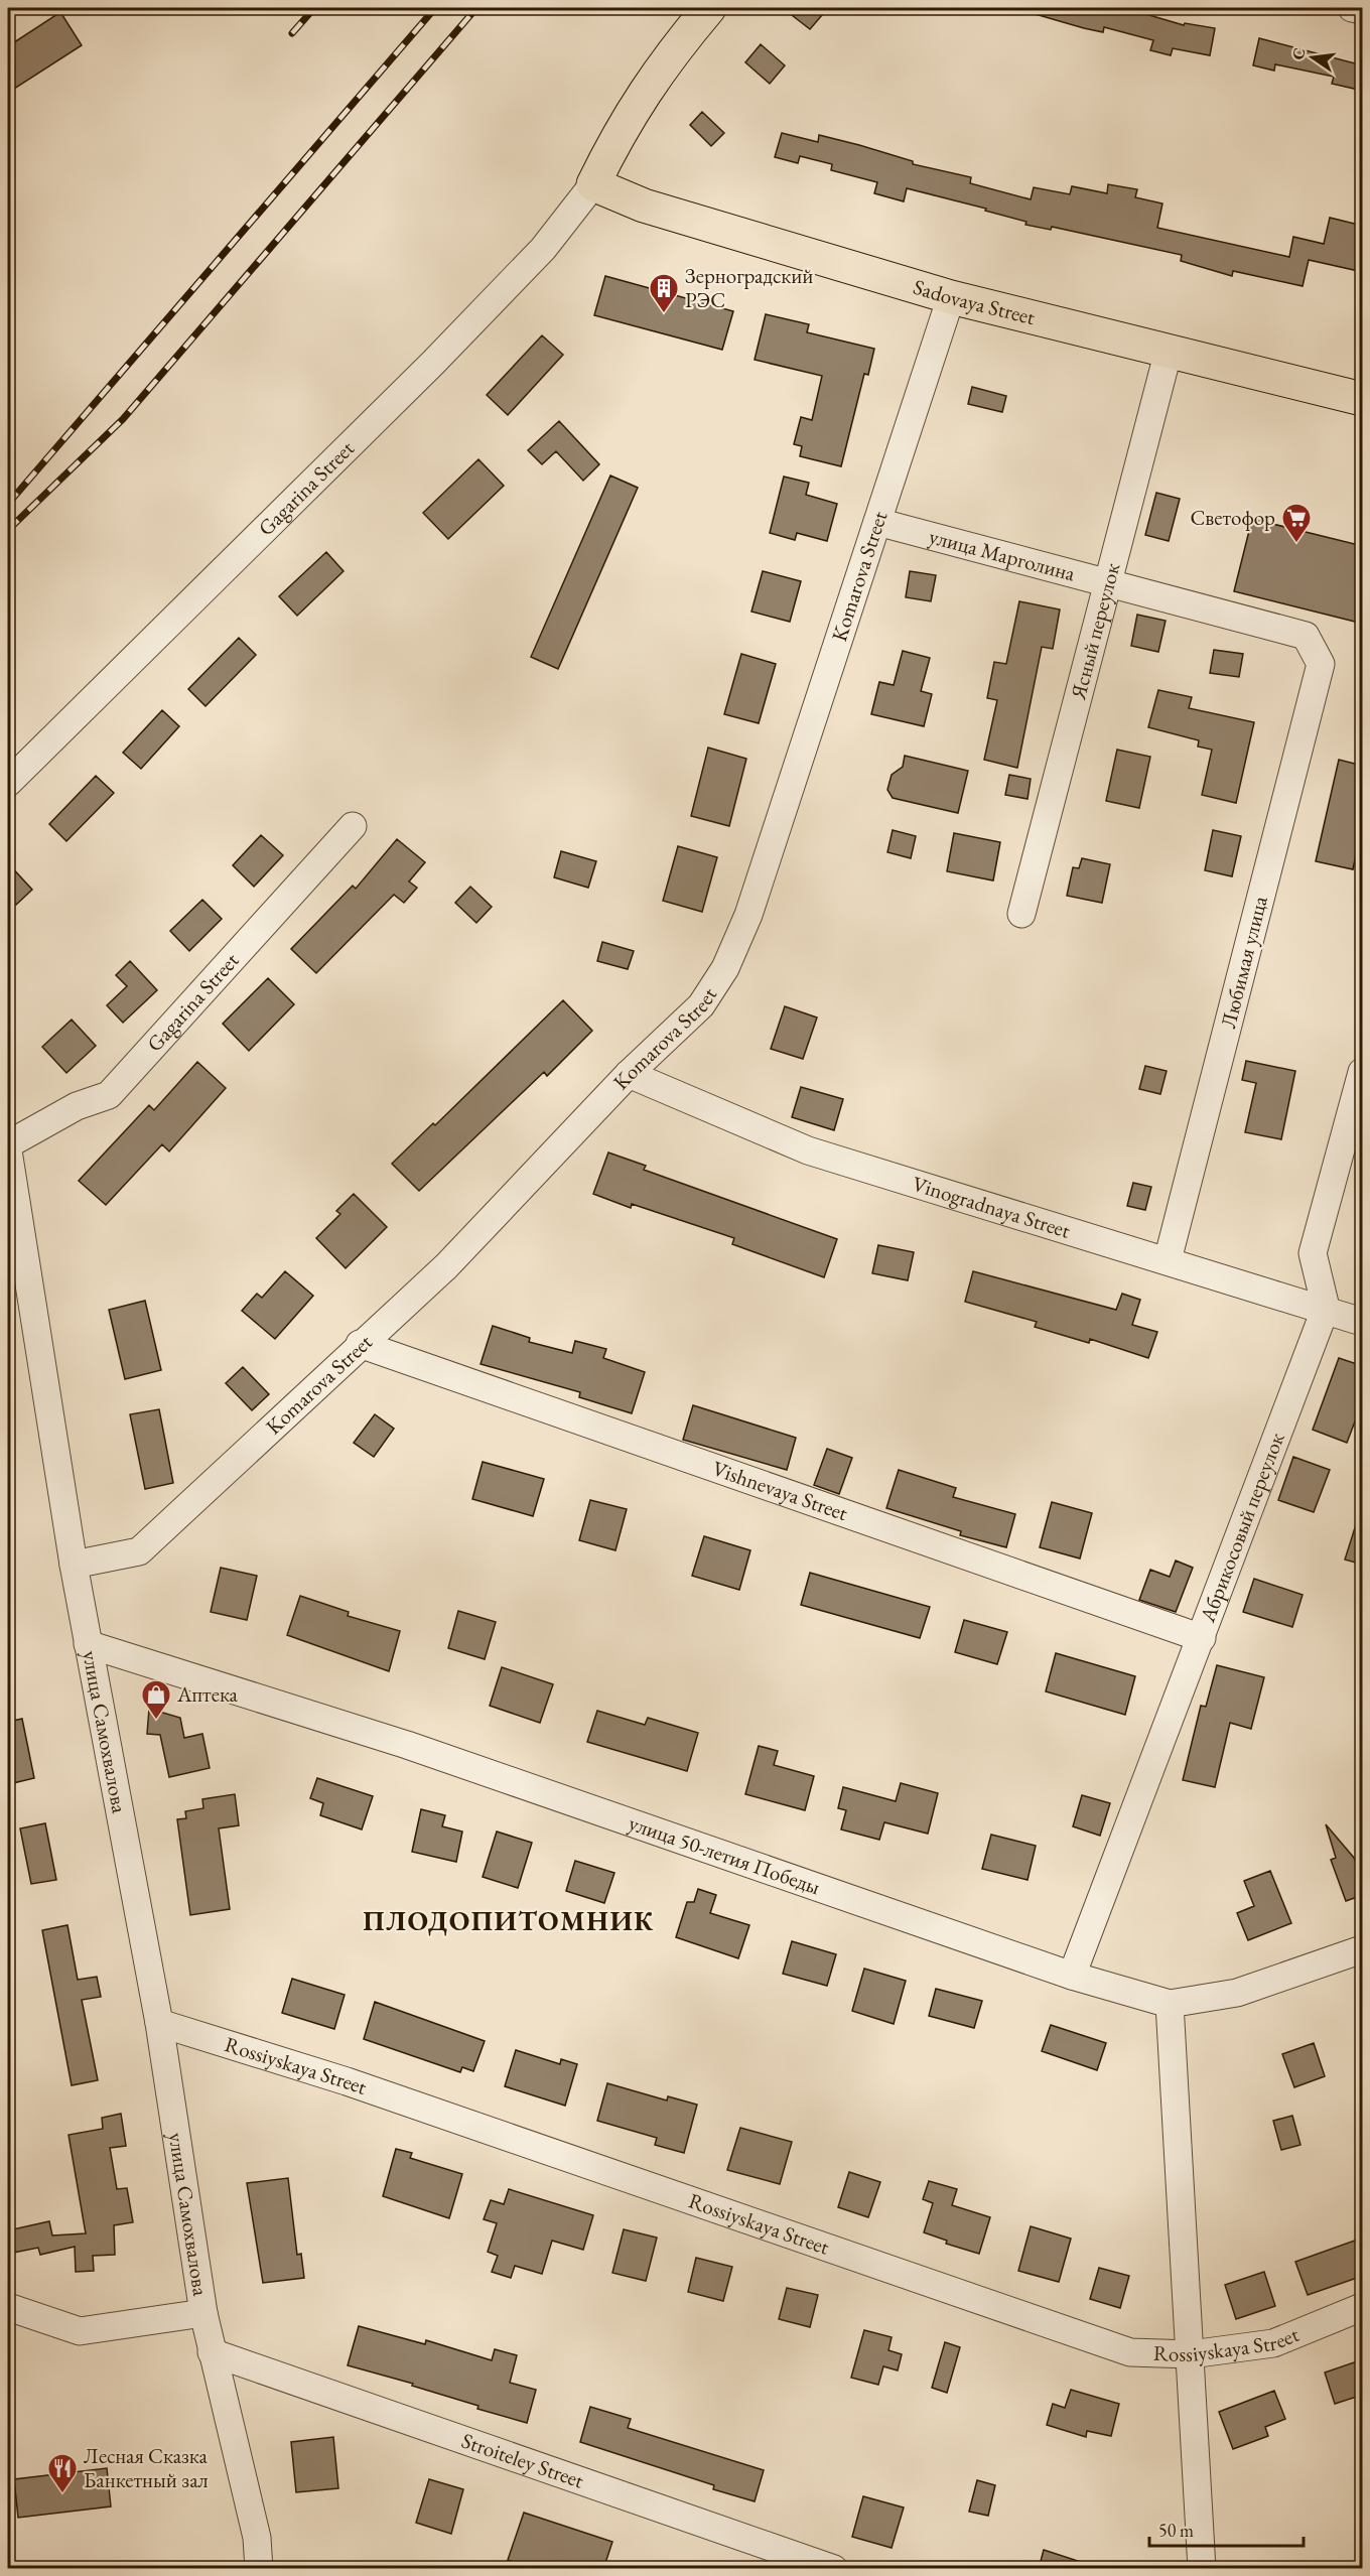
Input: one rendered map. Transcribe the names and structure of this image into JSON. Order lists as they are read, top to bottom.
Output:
{
  "streets": {
    "main road": ["Sadovaya Street"],
    "street": [
      "Gagarina Street",
      "улица Марголина",
      "Komarova Street",
      "Ясный переулок",
      "Любимая улица",
      "Vinogradnaya Street",
      "Vishnevaya Street",
      "Абрикосовый переулок",
      "улица Самохвалова",
      "улица 50-летия Победы",
      "Rossiyskaya Street",
      "Stroiteley Street"
    ]
  },
  "crossings": [
    ["Sadovaya Street", "Gagarina Street"],
    ["Sadovaya Street", "Komarova Street"],
    ["Sadovaya Street", "Ясный переулок"],
    ["улица Марголина", "Komarova Street"],
    ["улица Марголина", "Ясный переулок"],
    ["улица Марголина", "Любимая улица"],
    ["Komarova Street", "Vinogradnaya Street"],
    ["Komarova Street", "Vishnevaya Street"],
    ["Komarova Street", "улица Самохвалова"],
    ["Любимая улица", "Vinogradnaya Street"],
    ["Vinogradnaya Street", "Абрикосовый переулок"],
    ["Vishnevaya Street", "Абрикосовый переулок"],
    ["Абрикосовый переулок", "улица 50-летия Победы"],
    ["улица Самохвалова", "улица 50-летия Победы"],
    ["улица Самохвалова", "Rossiyskaya Street"],
    ["улица Самохвалова", "Stroiteley Street"]
  ],
  "districts": ["ПЛОДОПИТОМНИК"],
  "places": {
    "building": ["Зерноградский РЭС"],
    "supermarket": ["Светофор"],
    "shop": ["Аптека"],
    "restaurant": ["Лесная Сказка Банкетный зал"]
  },
  "scale_bar": "50 m",
  "north": "left"
}
